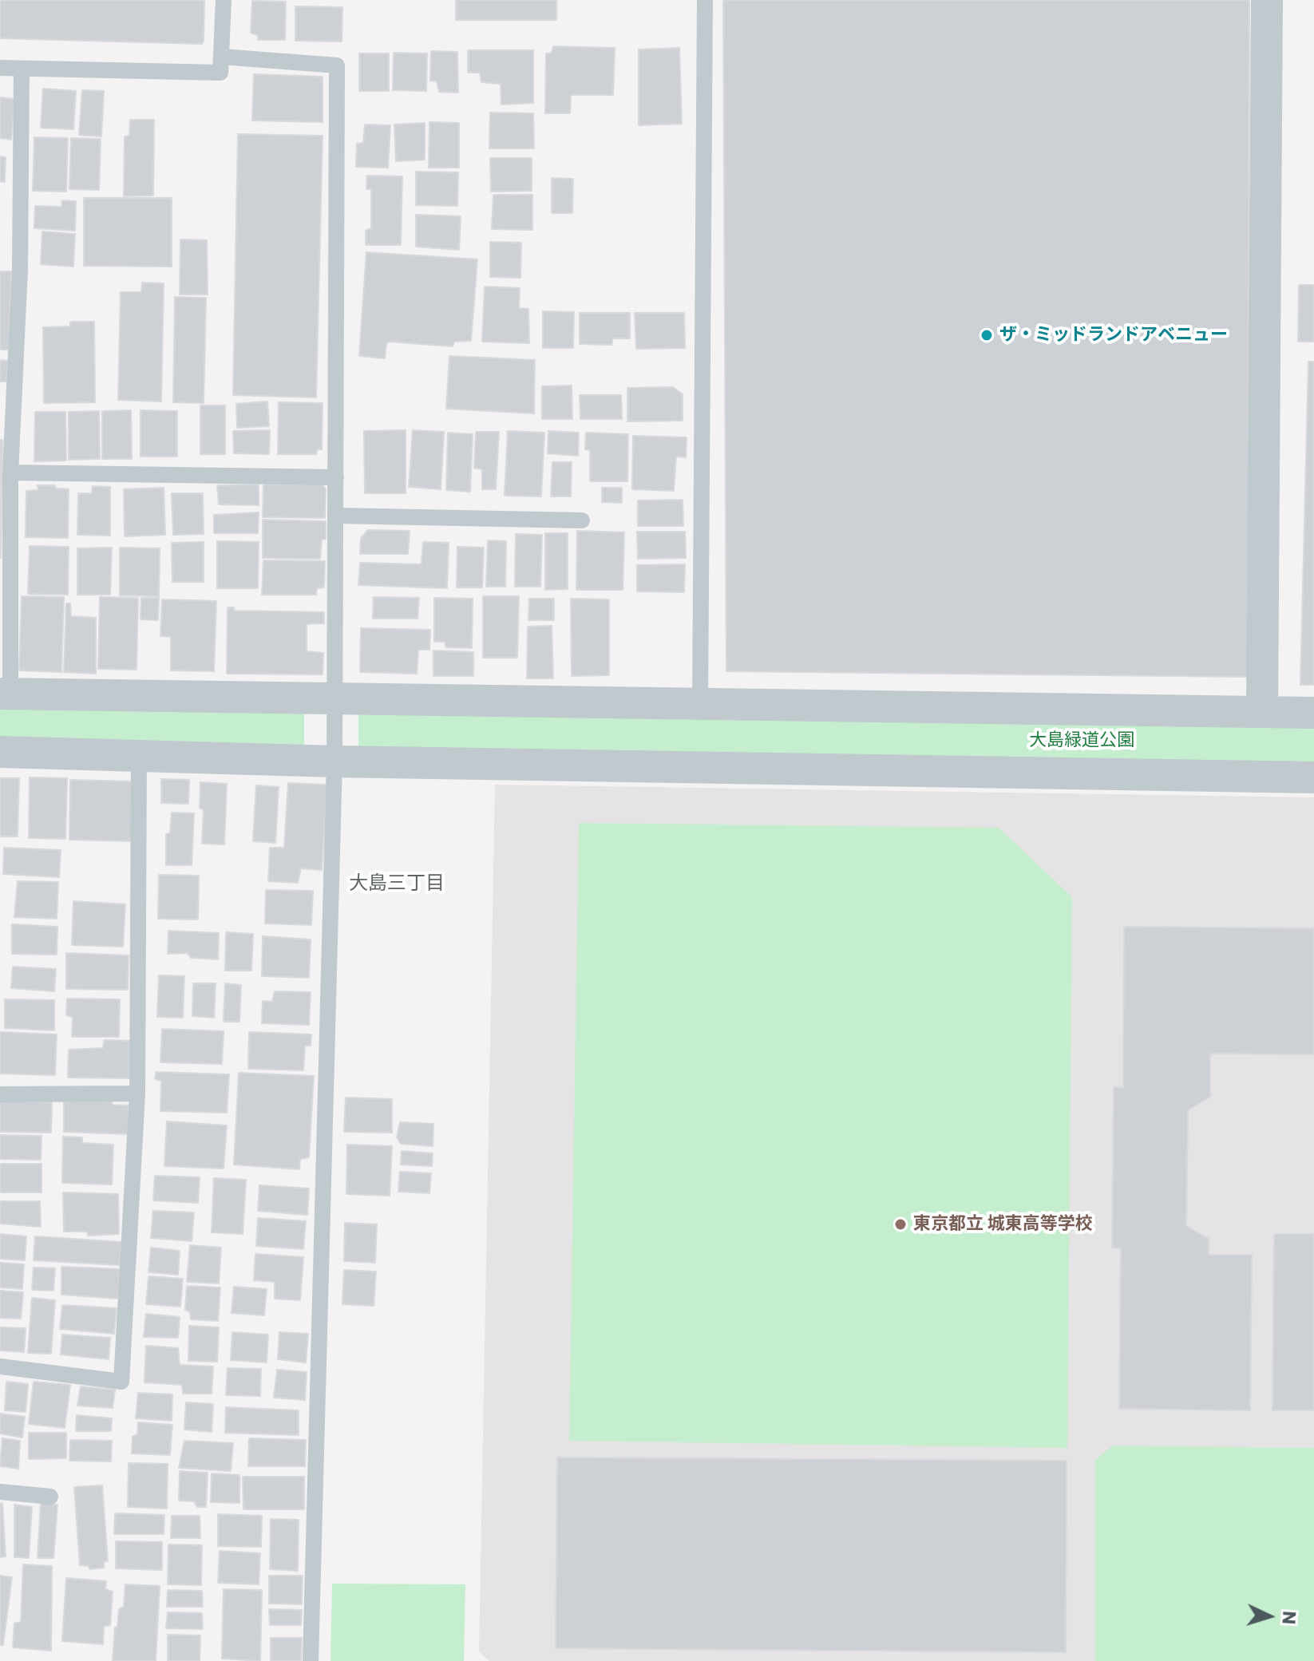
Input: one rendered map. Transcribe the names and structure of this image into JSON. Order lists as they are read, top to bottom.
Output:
{
  "districts": ["大島三丁目"],
  "parks": ["大島緑道公園"],
  "places": ["ザ・ミッドランドアベニュー", "東京都立 城東高等学校"],
  "north": "right"
}
